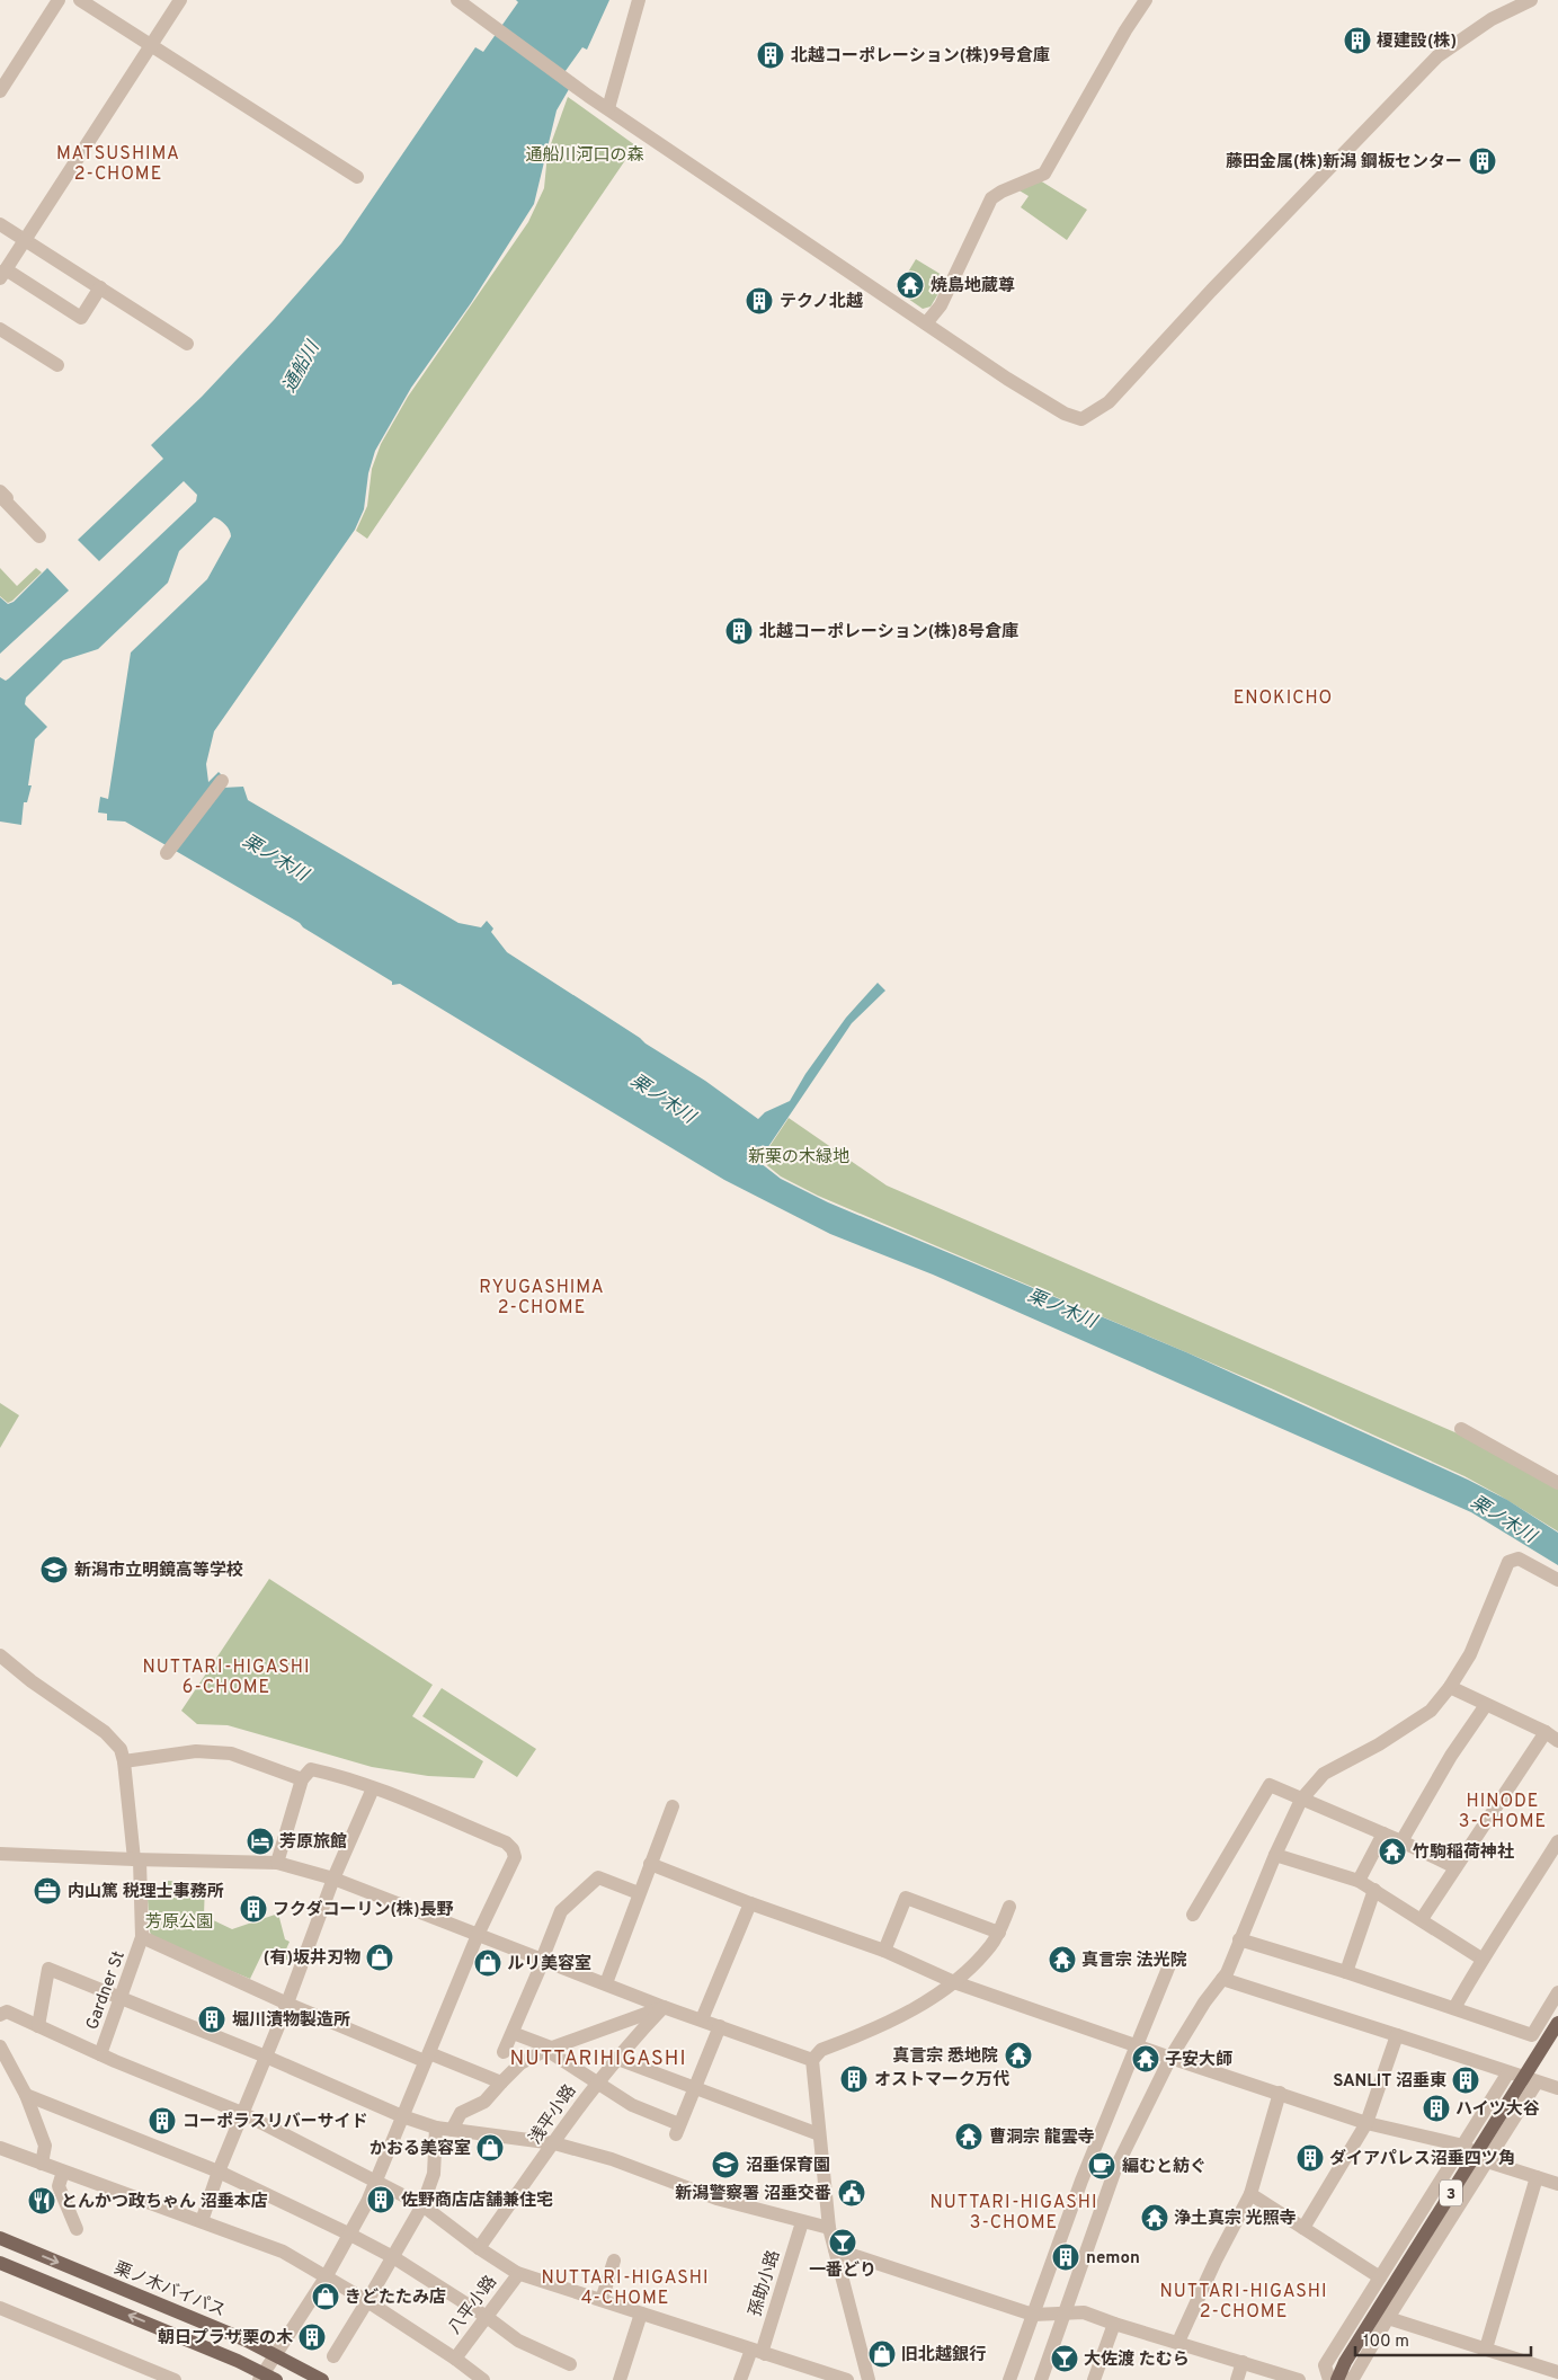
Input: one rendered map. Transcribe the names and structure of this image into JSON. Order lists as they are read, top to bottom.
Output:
{
  "streets": {
    "main road": ["3", "栗ノ木バイパス"],
    "street": [
      "Gardner St",
      "浅平小路",
      "孫助小路",
      "八平小路"
    ]
  },
  "districts": [
    "MATSUSHIMA 2-CHOME",
    "ENOKICHO",
    "RYUGASHIMA 2-CHOME",
    "NUTTARI-HIGASHI 6-CHOME",
    "HINODE 3-CHOME",
    "NUTTARIHIGASHI",
    "NUTTARI-HIGASHI 3-CHOME",
    "NUTTARI-HIGASHI 4-CHOME",
    "NUTTARI-HIGASHI 2-CHOME"
  ],
  "water": ["通船川", "栗ノ木川"],
  "parks": ["通船川河口の森", "新栗の木緑地", "芳原公園"],
  "places": {
    "building": [
      "榎建設(株)",
      "北越コーポレーション(株)9号倉庫",
      "藤田金属(株)新潟 鋼板センター",
      "テクノ北越",
      "北越コーポレーション(株)8号倉庫",
      "フクダコーリン(株)長野",
      "堀川漬物製造所",
      "オストマーク万代",
      "SANLIT 沼垂東",
      "ハイツ大谷",
      "コーポラスリバーサイド",
      "ダイアパレス沼垂四ツ角",
      "佐野商店店舗兼住宅",
      "nemon",
      "朝日プラザ栗の木"
    ],
    "temple": [
      "焼島地蔵尊",
      "竹駒稲荷神社",
      "真言宗 法光院",
      "真言宗 悉地院",
      "子安大師",
      "曹洞宗 龍雲寺",
      "浄土真宗 光照寺"
    ],
    "school or university": ["新潟市立明鏡高等学校", "沼垂保育園"],
    "hotel": ["芳原旅館"],
    "office": ["内山篤 税理士事務所"],
    "shop": [
      "(有)坂井刃物",
      "ルリ美容室",
      "かおる美容室",
      "きどたたみ店",
      "旧北越銀行"
    ],
    "cafe": ["編むと紡ぐ"],
    "public building": ["新潟警察署 沼垂交番"],
    "restaurant": ["とんかつ政ちゃん 沼垂本店"],
    "bar": ["一番どり", "大佐渡 たむら"]
  },
  "scale_bar": "100 m"
}
